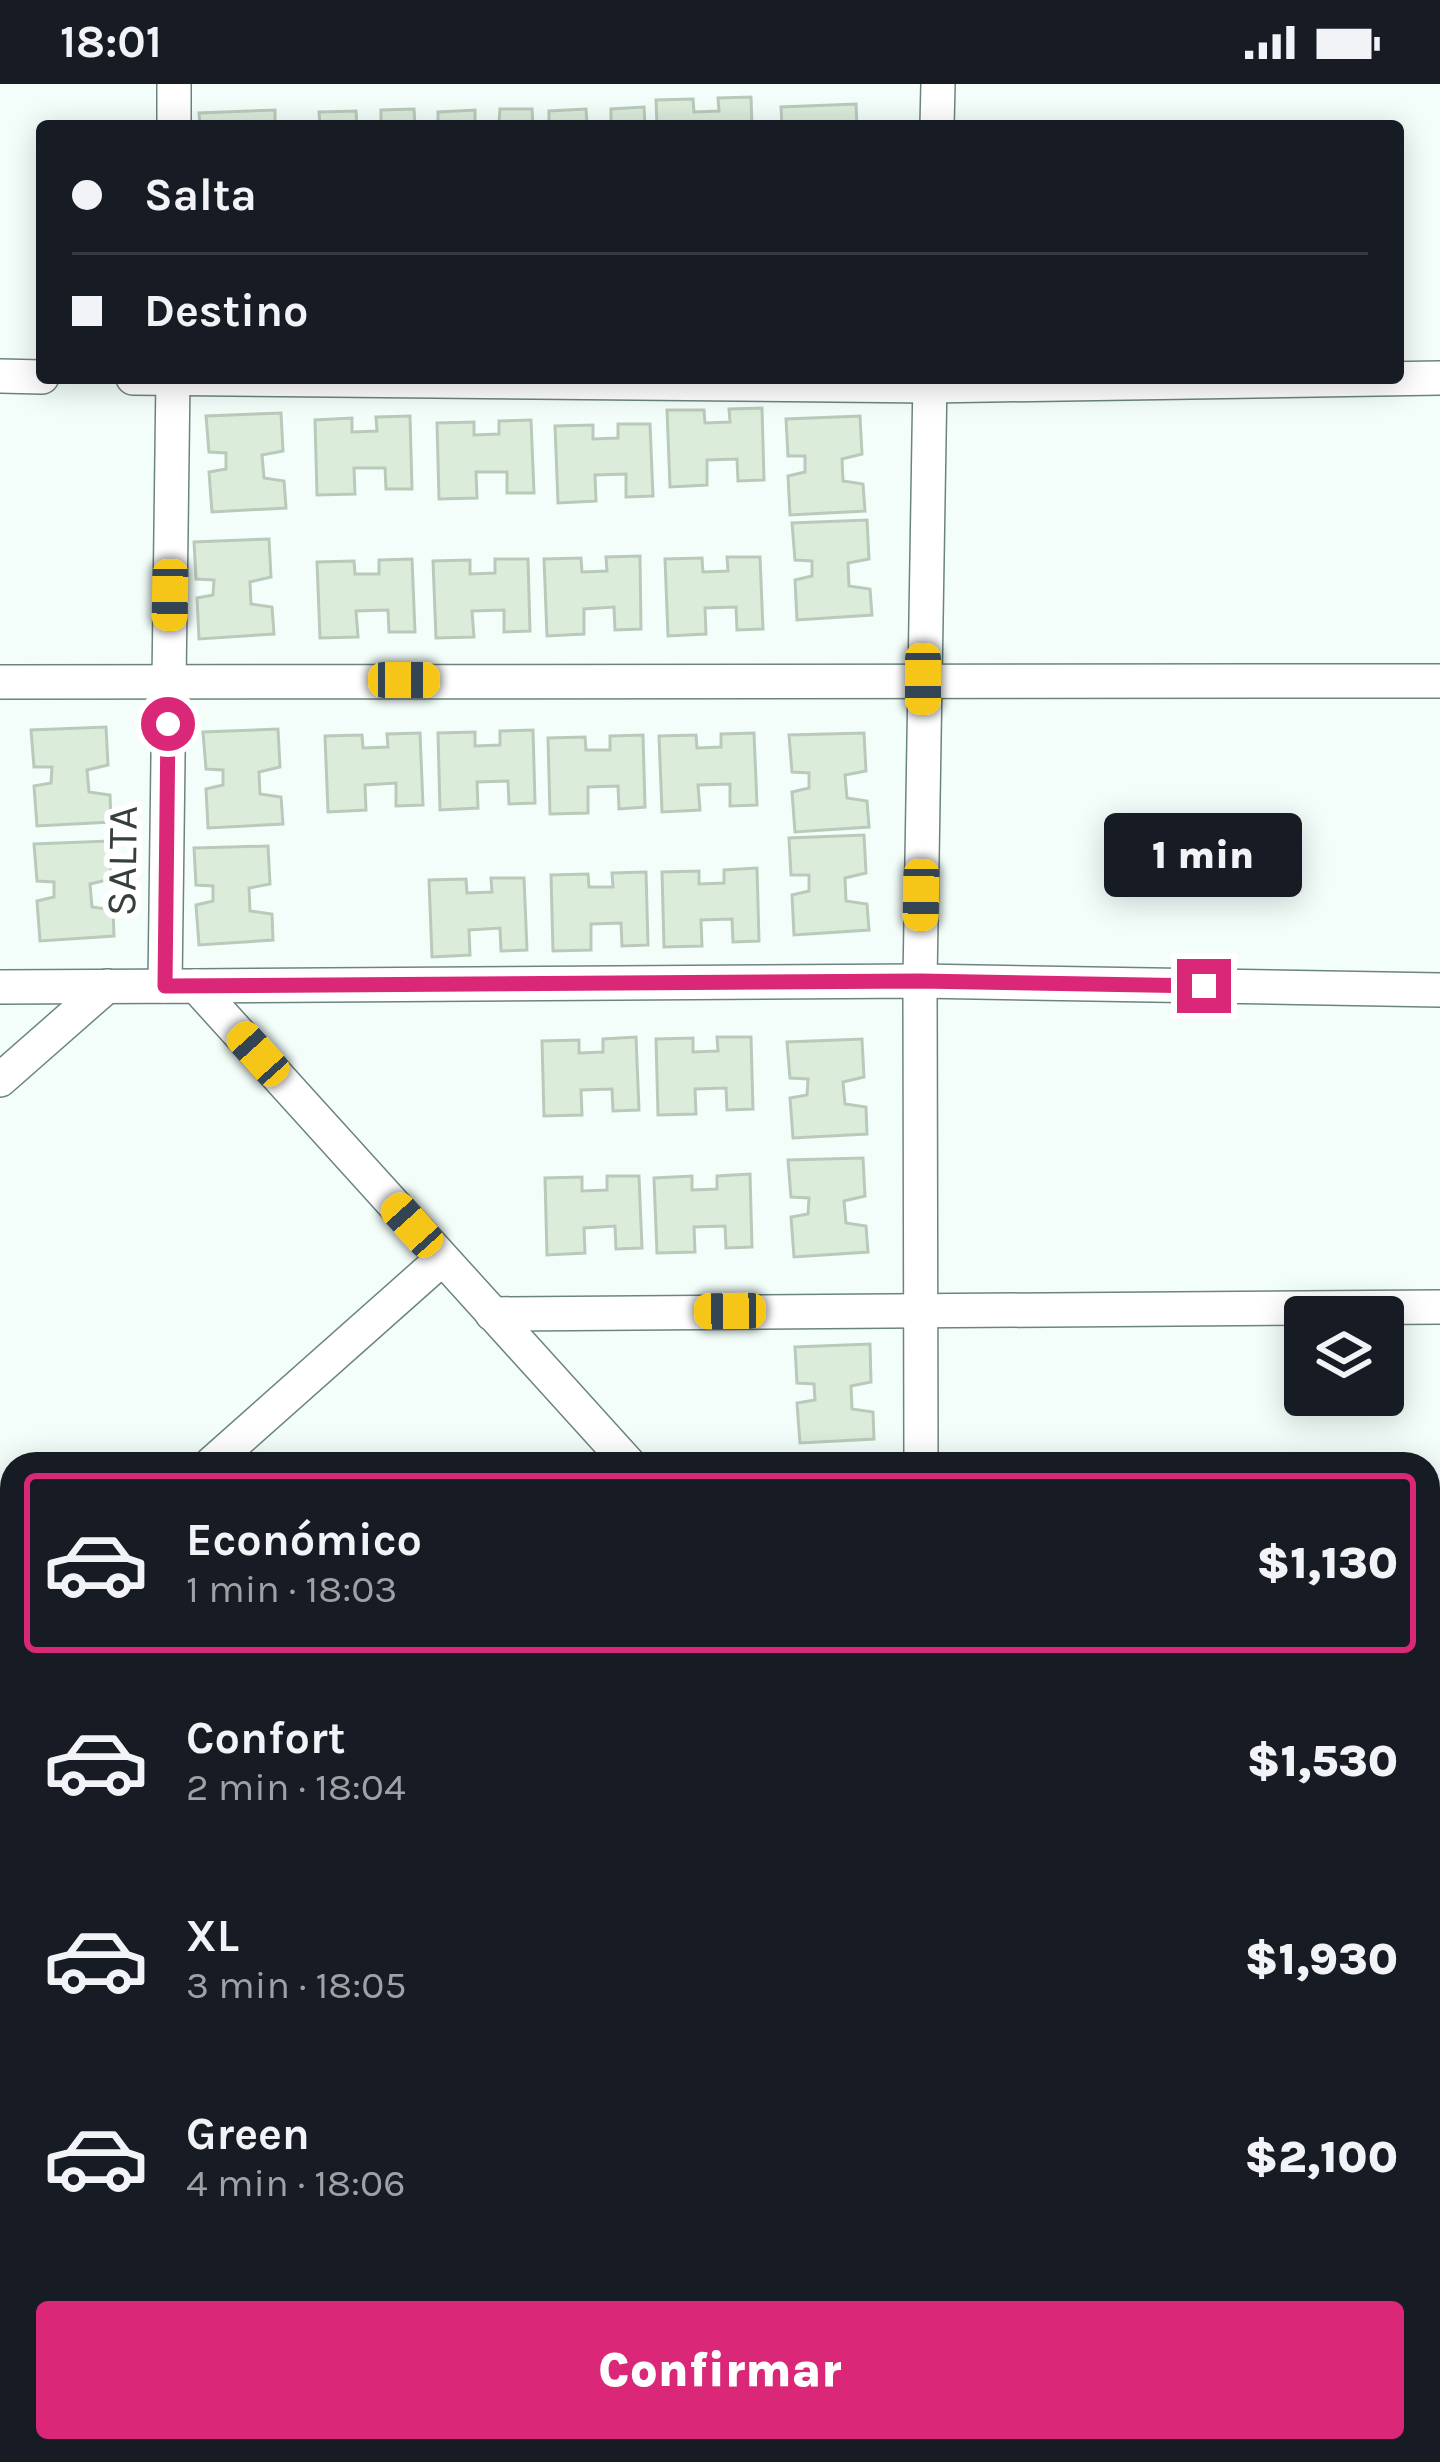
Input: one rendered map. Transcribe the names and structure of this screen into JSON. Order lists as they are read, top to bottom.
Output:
{
  "streets": {
    "street": ["SALTA"]
  },
  "page": {
    "status": "18:01",
    "banner": ["Salta", "Destino"],
    "bubble": "1 min",
    "list": [
      {
        "name": "Económico",
        "note": "1 min · 18:03",
        "value": "$1,130"
      },
      {
        "name": "Confort",
        "note": "2 min · 18:04",
        "value": "$1,530"
      },
      {
        "name": "XL",
        "note": "3 min · 18:05",
        "value": "$1,930"
      },
      {
        "name": "Green",
        "note": "4 min · 18:06",
        "value": "$2,100"
      }
    ],
    "buttons": "Confirmar"
  }
}
